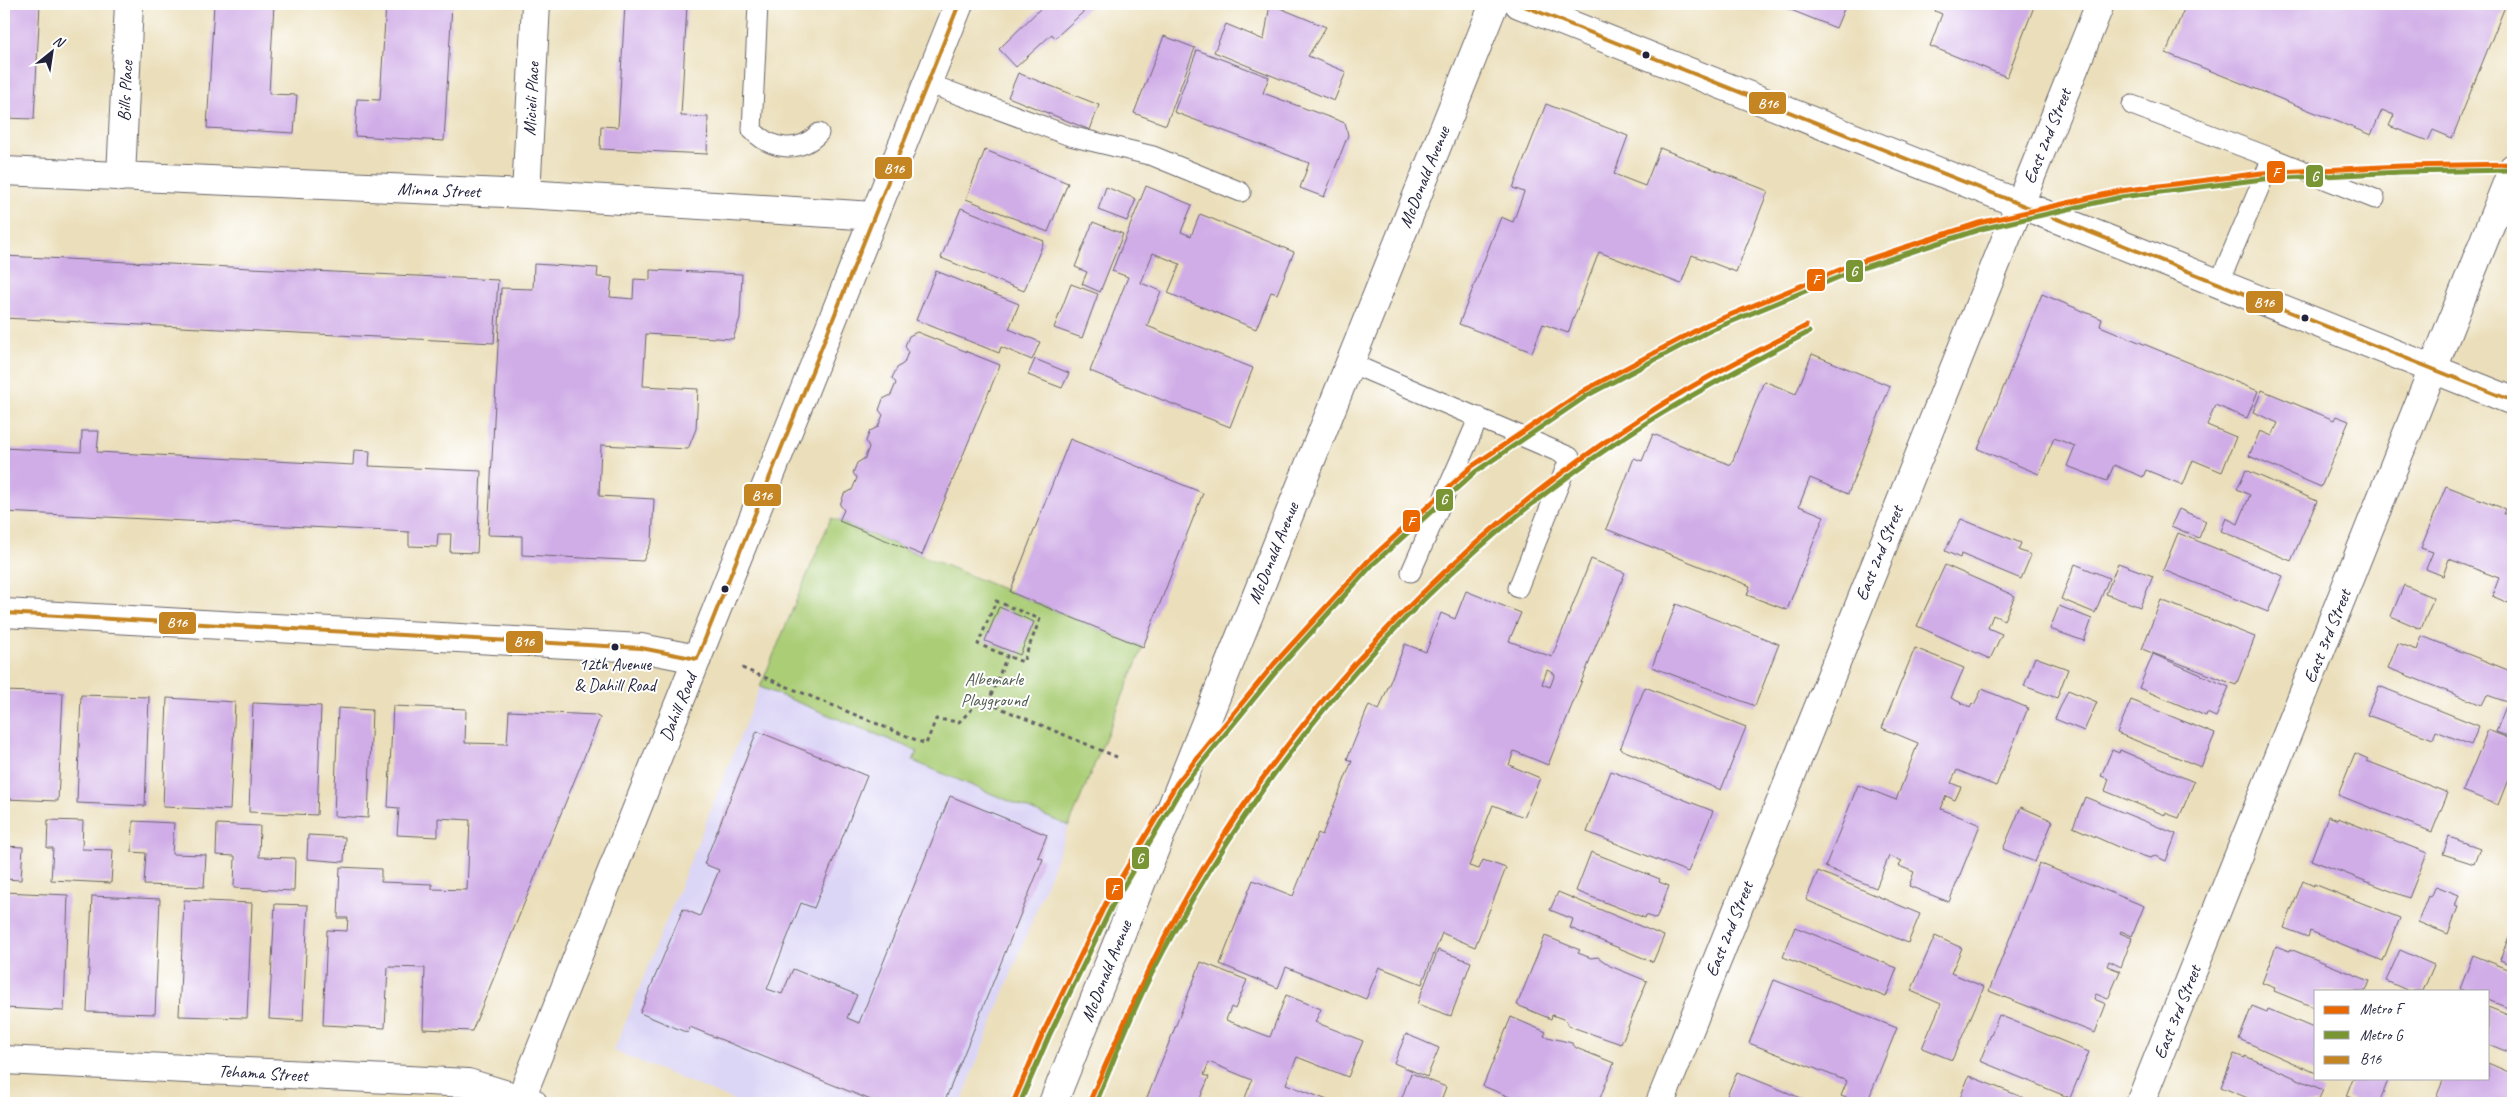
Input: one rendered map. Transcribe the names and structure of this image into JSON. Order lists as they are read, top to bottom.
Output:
{
  "streets": {
    "street": [
      "Bills Place",
      "Micieli Place",
      "East 2nd Street",
      "McDonald Avenue",
      "Minna Street",
      "East 3rd Street",
      "Dahill Road",
      "Tehama Street"
    ]
  },
  "crossings": [
    ["Bills Place", "Minna Street"],
    ["Micieli Place", "Minna Street"],
    ["Minna Street", "Dahill Road"],
    ["Dahill Road", "Tehama Street"]
  ],
  "parks": ["Albemarle Playground"],
  "places": ["12th Avenue & Dahill Road"],
  "lines": ["transit line B16", "metro line F", "metro line G"],
  "legend": ["Metro F", "Metro G", "B16"],
  "north": "top right"
}
